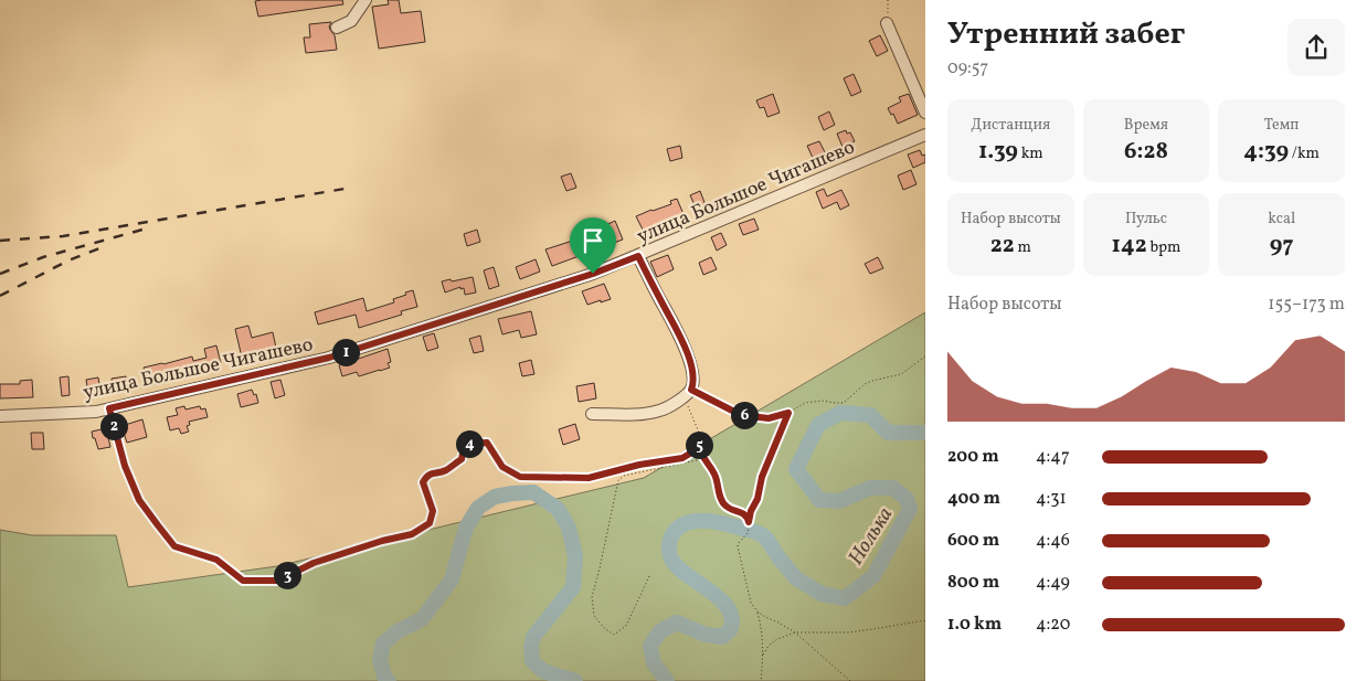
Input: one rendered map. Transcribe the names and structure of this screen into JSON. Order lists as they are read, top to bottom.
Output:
{
  "streets": {
    "street": ["улица Большое Чигашево"]
  },
  "water": ["Нолька"],
  "page": {
    "heading": ["Утренний забег", "09:57"],
    "stats": [
      ["Дистанция", "1.39 km"],
      ["Время", "6:28"],
      ["Темп", "4:39 /km"],
      ["Набор высоты", "22 m"],
      ["Пульс", "142 bpm"],
      ["kcal", "97"]
    ],
    "chart": ["Набор высоты", "155–173 m"],
    "pins": [
      "1",
      "6",
      "2",
      "4",
      "5",
      "3"
    ],
    "list": [
      {
        "name": "200 m",
        "note": "4:47"
      },
      {
        "name": "400 m",
        "note": "4:31"
      },
      {
        "name": "600 m",
        "note": "4:46"
      },
      {
        "name": "800 m",
        "note": "4:49"
      },
      {
        "name": "1.0 km",
        "note": "4:20"
      }
    ]
  }
}
